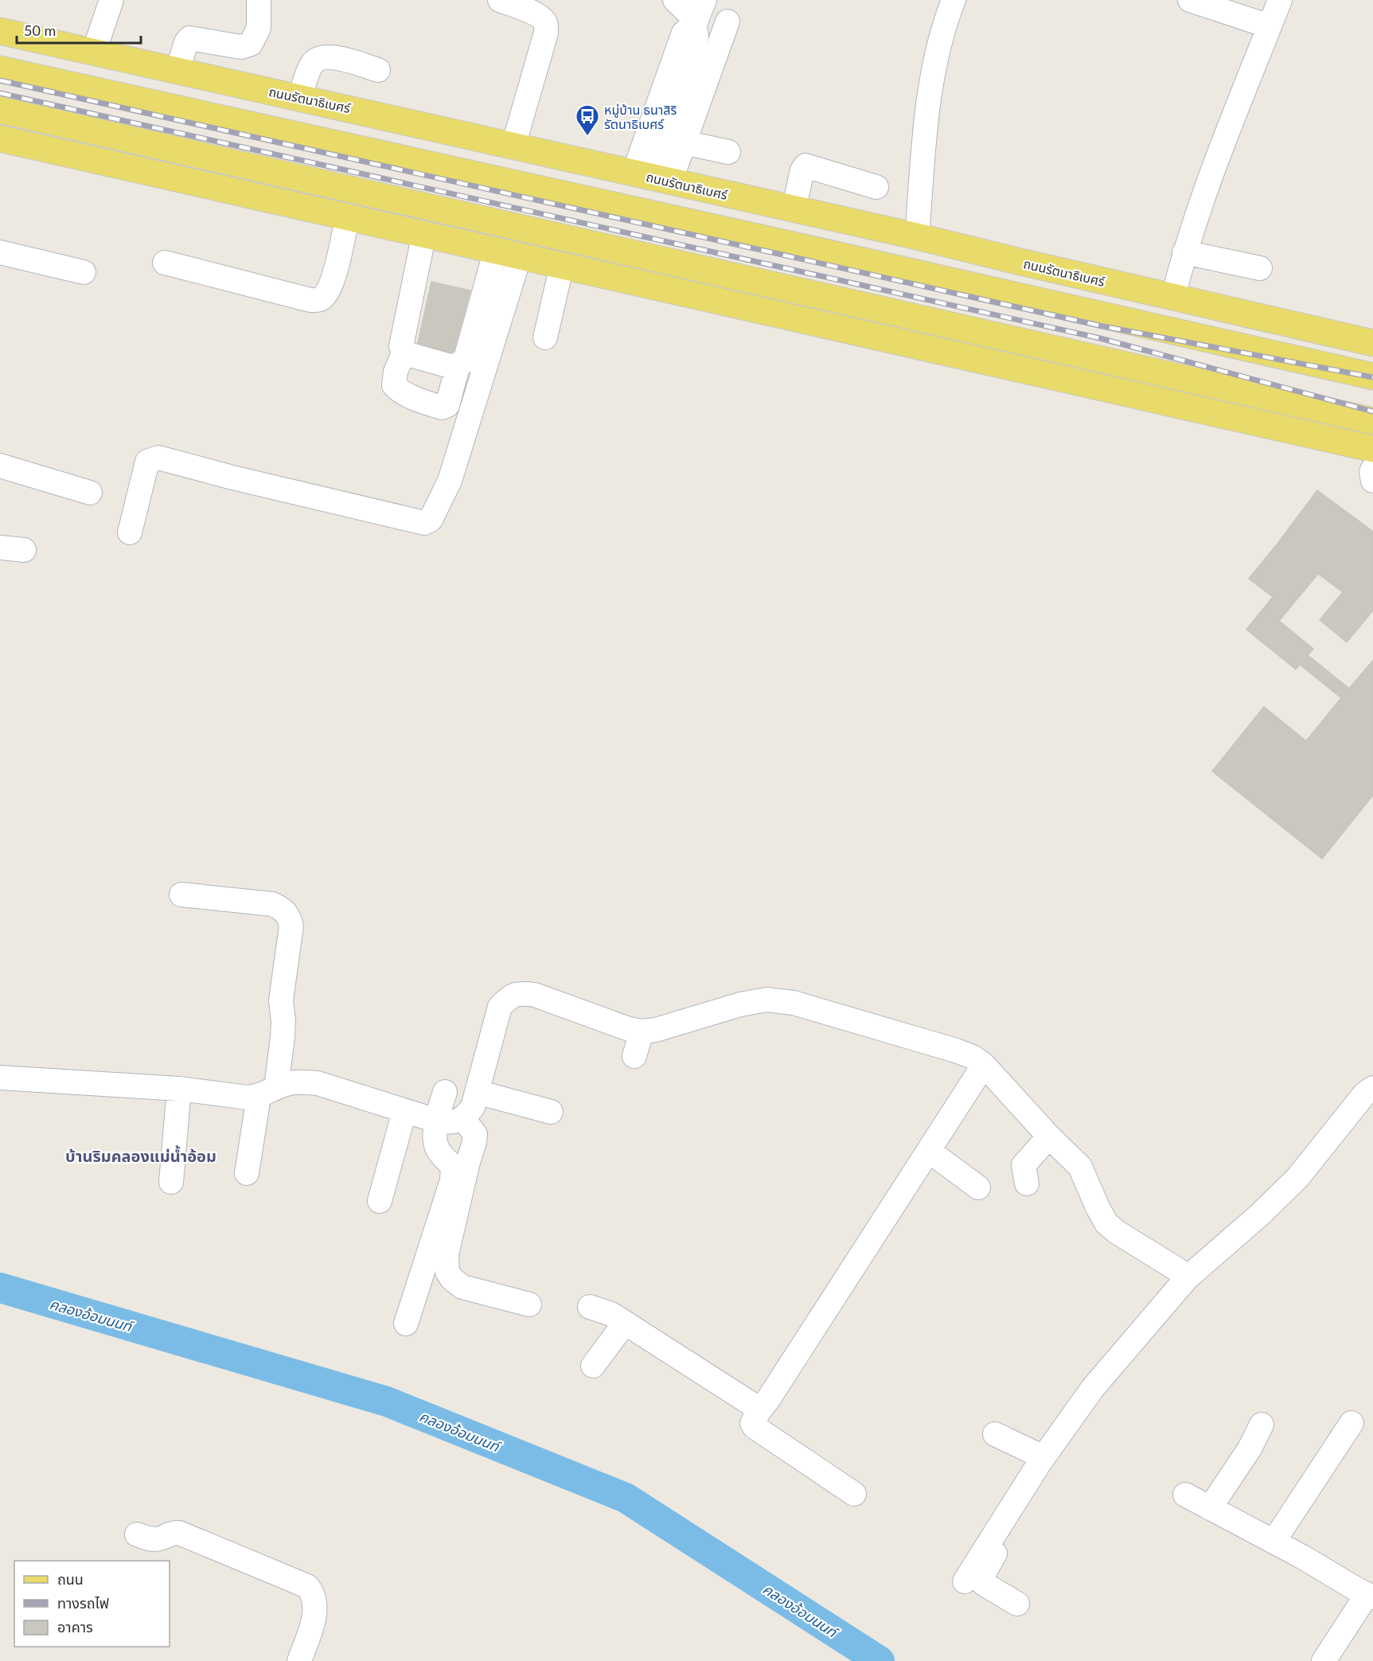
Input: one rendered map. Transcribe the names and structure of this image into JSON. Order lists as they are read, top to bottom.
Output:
{
  "streets": {
    "main road": ["ถนนรัตนาธิเบศร์"]
  },
  "districts": ["บ้านริมคลองแม่น้ำอ้อม"],
  "water": ["คลองอ้อมนนท์"],
  "places": {
    "bus stop": ["หมู่บ้าน ธนาสิริ รัตนาธิเบศร์"]
  },
  "legend": ["ถนน", "ทางรถไฟ", "อาคาร"],
  "scale_bar": "50 m"
}
